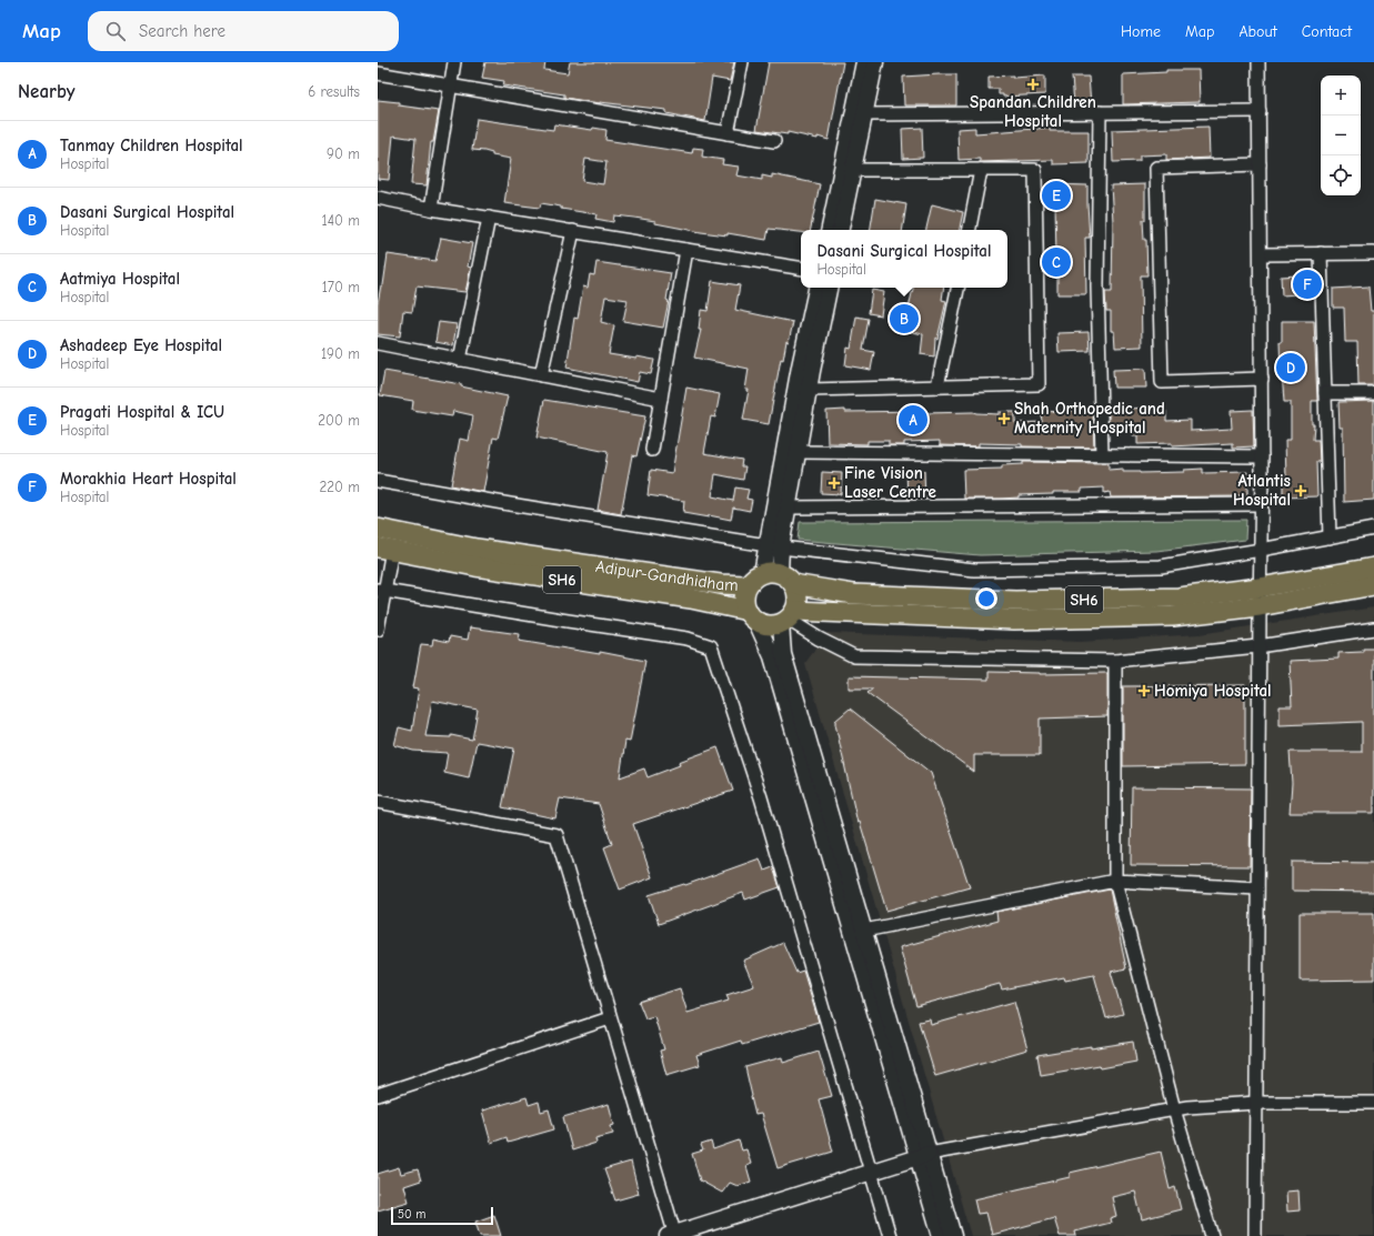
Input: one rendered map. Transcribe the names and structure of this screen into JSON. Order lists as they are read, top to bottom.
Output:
{
  "streets": {
    "main road": ["Adipur-Gandhidham", "SH6"]
  },
  "crossings": [
    ["Adipur-Gandhidham", "SH6"]
  ],
  "places": {
    "health": [
      "Spandan Children Hospital",
      "Shah Orthopedic and Maternity Hospital",
      "Fine Vision Laser Centre",
      "Atlantis Hospital",
      "Homiya Hospital"
    ]
  },
  "scale_bar": "50 m",
  "page": {
    "header": "Map",
    "search": "Search here",
    "nav": [
      "Home",
      "Map",
      "About",
      "Contact"
    ],
    "heading": ["Nearby", "6 results"],
    "map_buttons": ["+", "−"],
    "list": [
      {
        "mark": "A",
        "name": "Tanmay Children Hospital",
        "note": "Hospital",
        "value": "90 m"
      },
      {
        "mark": "B",
        "name": "Dasani Surgical Hospital",
        "note": "Hospital",
        "value": "140 m"
      },
      {
        "mark": "C",
        "name": "Aatmiya Hospital",
        "note": "Hospital",
        "value": "170 m"
      },
      {
        "mark": "D",
        "name": "Ashadeep Eye Hospital",
        "note": "Hospital",
        "value": "190 m"
      },
      {
        "mark": "E",
        "name": "Pragati Hospital & ICU",
        "note": "Hospital",
        "value": "200 m"
      },
      {
        "mark": "F",
        "name": "Morakhia Heart Hospital",
        "note": "Hospital",
        "value": "220 m"
      }
    ],
    "pins": [
      "E",
      "C",
      "F",
      "B",
      "D",
      "A"
    ],
    "popup": ["Dasani Surgical Hospital", "Hospital"],
    "scale": "50 m"
  }
}
